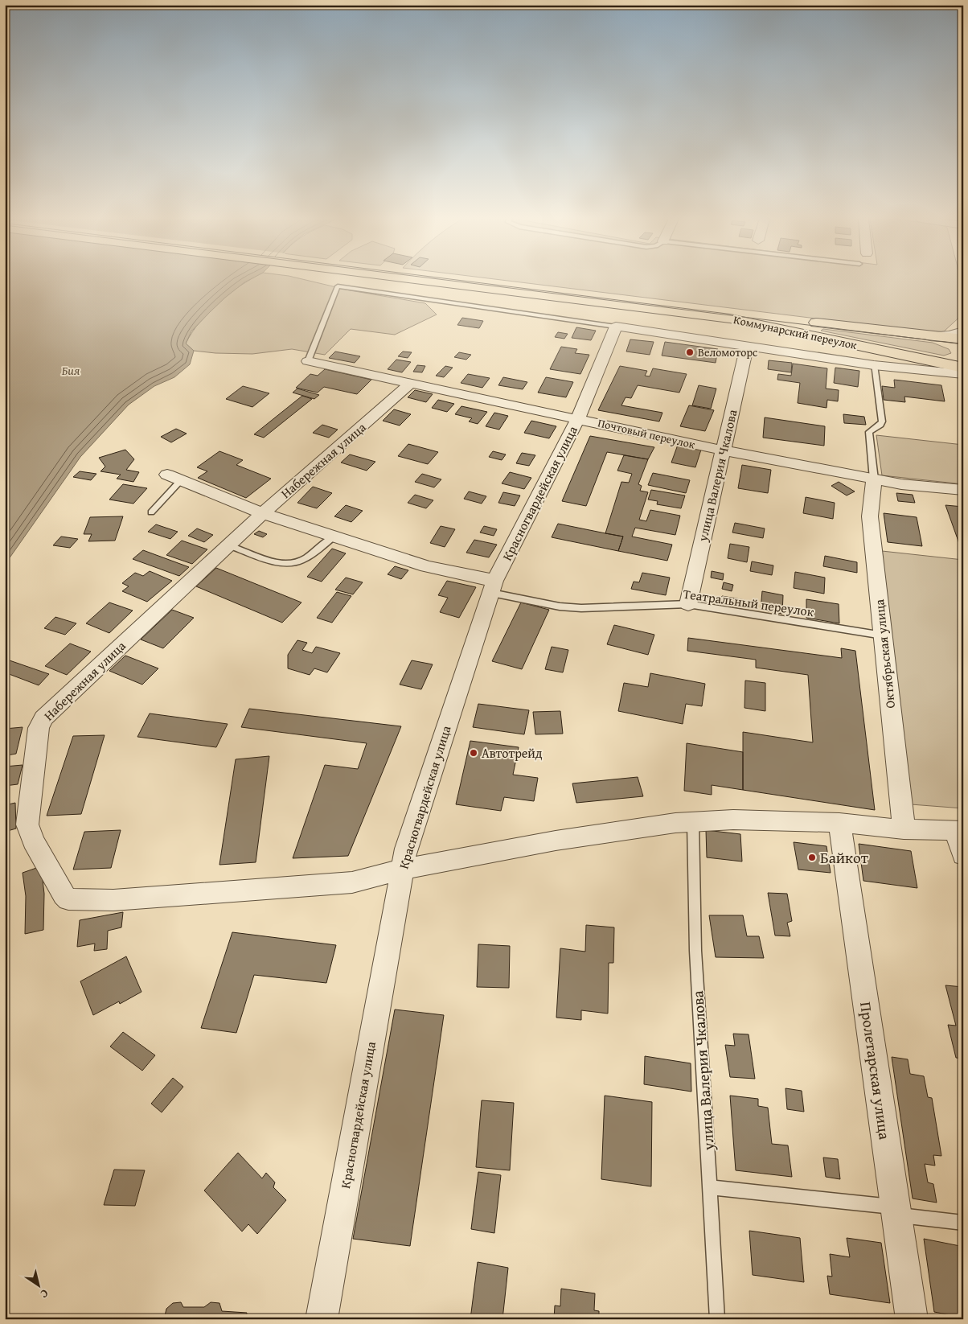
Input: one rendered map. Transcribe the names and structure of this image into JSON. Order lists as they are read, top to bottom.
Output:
{
  "streets": {
    "main road": ["Коммунарский переулок"],
    "street": [
      "Почтовый переулок",
      "Набережная улица",
      "улица Валерия Чкалова",
      "Красногвардейская улица",
      "Октябрьская улица",
      "Пролетарская улица"
    ],
    "lane": ["Театральный переулок"]
  },
  "crossings": [
    ["Почтовый переулок", "Набережная улица"],
    ["Почтовый переулок", "улица Валерия Чкалова"],
    ["Почтовый переулок", "Красногвардейская улица"],
    ["Почтовый переулок", "Октябрьская улица"],
    ["Набережная улица", "улица Валерия Чкалова"],
    ["Набережная улица", "Красногвардейская улица"],
    ["Набережная улица", "Октябрьская улица"],
    ["Набережная улица", "Пролетарская улица"],
    ["улица Валерия Чкалова", "Театральный переулок"],
    ["Красногвардейская улица", "Театральный переулок"],
    ["Театральный переулок", "Октябрьская улица"]
  ],
  "water": ["Бия"],
  "places": ["Веломоторс", "Автотрейд", "Байкот"],
  "north": "bottom right"
}
